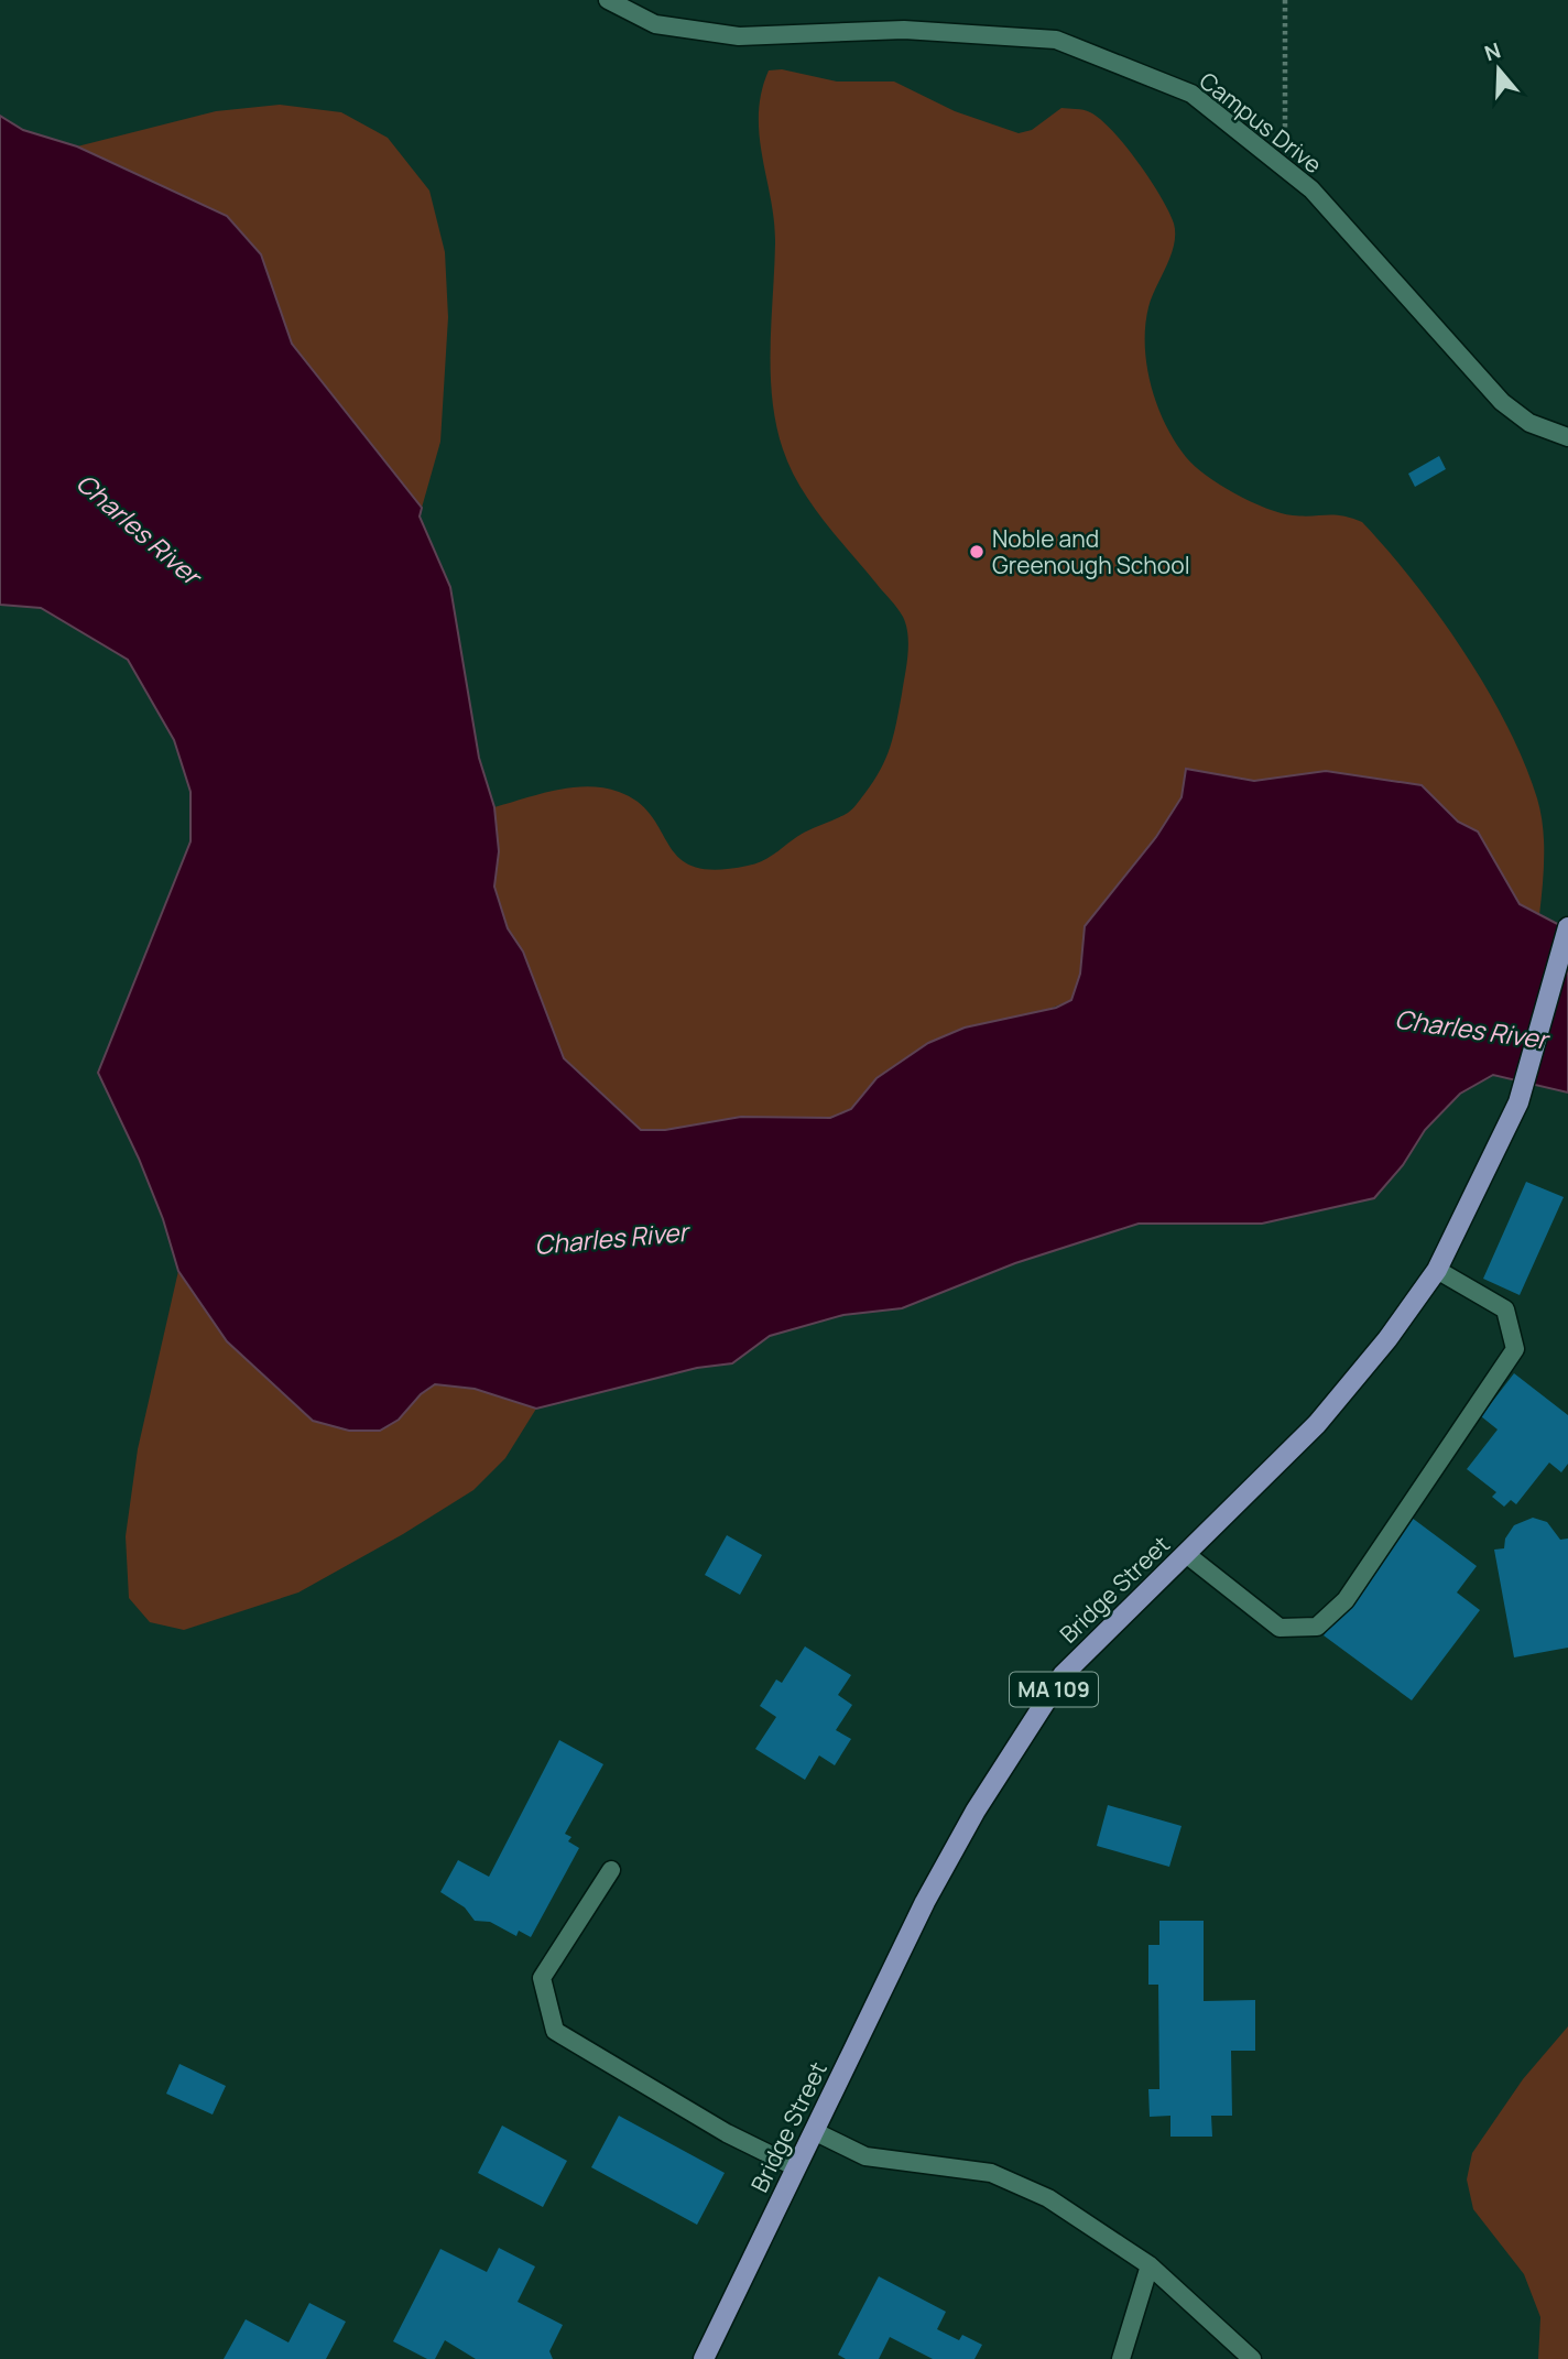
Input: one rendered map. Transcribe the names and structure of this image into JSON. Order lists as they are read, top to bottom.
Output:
{
  "streets": {
    "main road": ["Bridge Street", "MA 109"],
    "lane": ["Campus Drive"]
  },
  "water": ["Charles River"],
  "places": ["Noble and Greenough School"],
  "north": "top"
}
